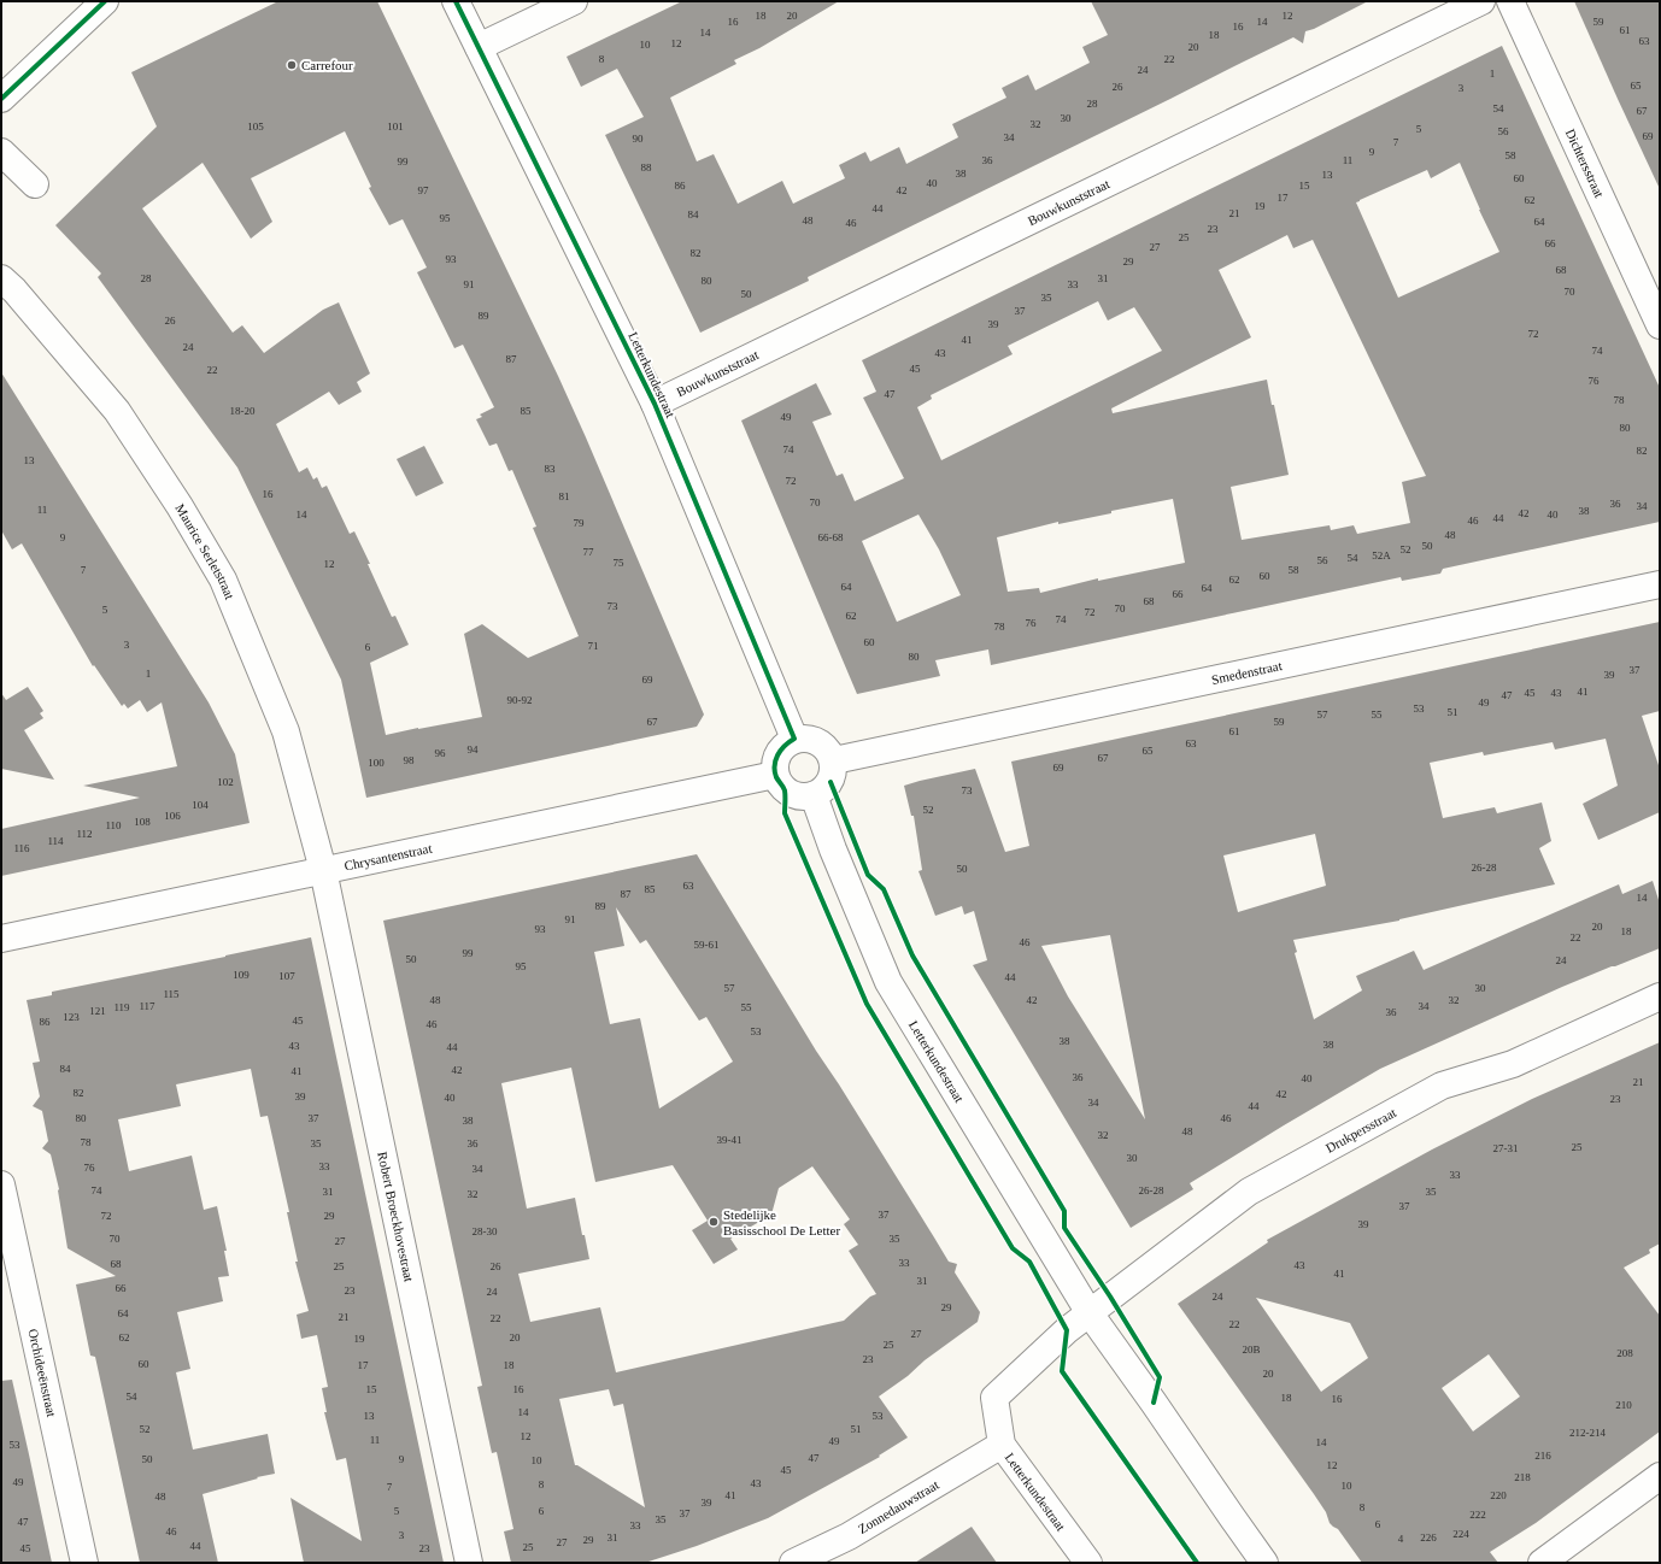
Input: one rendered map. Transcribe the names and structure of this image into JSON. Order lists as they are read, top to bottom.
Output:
{
  "streets": {
    "street": [
      "Dichtersstraat",
      "Bouwkunststraat",
      "Letterkundestraat",
      "Maurice Serletstraat",
      "Smedenstraat",
      "Chrysantenstraat",
      "Drukpersstraat",
      "Robert Broeckhovestraat",
      "Orchideeënstraat",
      "Zonnedauwstraat"
    ]
  },
  "crossings": [
    ["Bouwkunststraat", "Letterkundestraat"],
    ["Letterkundestraat", "Smedenstraat"],
    ["Letterkundestraat", "Chrysantenstraat"],
    ["Letterkundestraat", "Drukpersstraat"],
    ["Letterkundestraat", "Zonnedauwstraat"],
    ["Maurice Serletstraat", "Chrysantenstraat"],
    ["Maurice Serletstraat", "Robert Broeckhovestraat"],
    ["Smedenstraat", "Chrysantenstraat"],
    ["Chrysantenstraat", "Robert Broeckhovestraat"]
  ],
  "places": ["Carrefour", "Stedelijke Basisschool De Letter"],
  "house_numbers": [
    "18",
    "20",
    "12",
    "16",
    "14",
    "59",
    "16",
    "61",
    "14",
    "18",
    "63",
    "12",
    "10",
    "20",
    "8",
    "22",
    "24",
    "1",
    "65",
    "26",
    "3",
    "28",
    "54",
    "67",
    "30",
    "32",
    "105",
    "101",
    "5",
    "56",
    "69",
    "34",
    "90",
    "7",
    "9",
    "58",
    "36",
    "11",
    "99",
    "88",
    "38",
    "13",
    "60",
    "40",
    "86",
    "15",
    "97",
    "42",
    "17",
    "62",
    "19",
    "44",
    "21",
    "84",
    "95",
    "48",
    "64",
    "46",
    "23",
    "25",
    "66",
    "27",
    "82",
    "93",
    "29",
    "68",
    "28",
    "31",
    "80",
    "91",
    "33",
    "70",
    "50",
    "35",
    "37",
    "89",
    "26",
    "39",
    "72",
    "41",
    "24",
    "74",
    "43",
    "87",
    "45",
    "22",
    "76",
    "47",
    "78",
    "18-20",
    "85",
    "49",
    "80",
    "74",
    "82",
    "13",
    "83",
    "72",
    "16",
    "81",
    "70",
    "36",
    "34",
    "11",
    "38",
    "42",
    "14",
    "40",
    "44",
    "46",
    "79",
    "48",
    "9",
    "66-68",
    "50",
    "52",
    "77",
    "52A",
    "54",
    "56",
    "75",
    "12",
    "7",
    "58",
    "60",
    "62",
    "64",
    "64",
    "66",
    "68",
    "73",
    "70",
    "5",
    "72",
    "62",
    "74",
    "76",
    "78",
    "60",
    "3",
    "71",
    "6",
    "80",
    "37",
    "1",
    "39",
    "69",
    "41",
    "45",
    "43",
    "47",
    "90-92",
    "49",
    "53",
    "51",
    "57",
    "55",
    "67",
    "59",
    "61",
    "63",
    "94",
    "65",
    "96",
    "67",
    "98",
    "100",
    "69",
    "102",
    "73",
    "104",
    "52",
    "106",
    "108",
    "110",
    "112",
    "114",
    "116",
    "26-28",
    "50",
    "63",
    "85",
    "87",
    "14",
    "89",
    "91",
    "20",
    "93",
    "18",
    "22",
    "46",
    "59-61",
    "99",
    "50",
    "24",
    "95",
    "109",
    "107",
    "44",
    "57",
    "30",
    "115",
    "48",
    "42",
    "32",
    "117",
    "34",
    "119",
    "55",
    "121",
    "36",
    "123",
    "45",
    "86",
    "46",
    "53",
    "38",
    "38",
    "43",
    "44",
    "84",
    "42",
    "41",
    "36",
    "40",
    "21",
    "82",
    "42",
    "39",
    "40",
    "23",
    "34",
    "44",
    "80",
    "37",
    "46",
    "38",
    "48",
    "32",
    "39-41",
    "78",
    "35",
    "36",
    "25",
    "27-31",
    "30",
    "33",
    "76",
    "34",
    "33",
    "74",
    "26-28",
    "31",
    "35",
    "32",
    "37",
    "37",
    "72",
    "29",
    "39",
    "28-30",
    "70",
    "35",
    "27",
    "33",
    "68",
    "43",
    "25",
    "26",
    "41",
    "31",
    "66",
    "23",
    "24",
    "24",
    "29",
    "64",
    "21",
    "22",
    "22",
    "27",
    "62",
    "20",
    "19",
    "25",
    "20B",
    "208",
    "23",
    "60",
    "17",
    "18",
    "20",
    "15",
    "16",
    "54",
    "18",
    "16",
    "210",
    "14",
    "13",
    "53",
    "52",
    "51",
    "212-214",
    "12",
    "11",
    "49",
    "14",
    "53",
    "216",
    "47",
    "50",
    "9",
    "10",
    "12",
    "45",
    "218",
    "49",
    "43",
    "8",
    "10",
    "7",
    "41",
    "220",
    "48",
    "39",
    "8",
    "5",
    "6",
    "37",
    "222",
    "35",
    "47",
    "6",
    "33",
    "46",
    "224",
    "3",
    "31",
    "226",
    "4",
    "29",
    "27",
    "44",
    "25",
    "45",
    "23"
  ]
}
